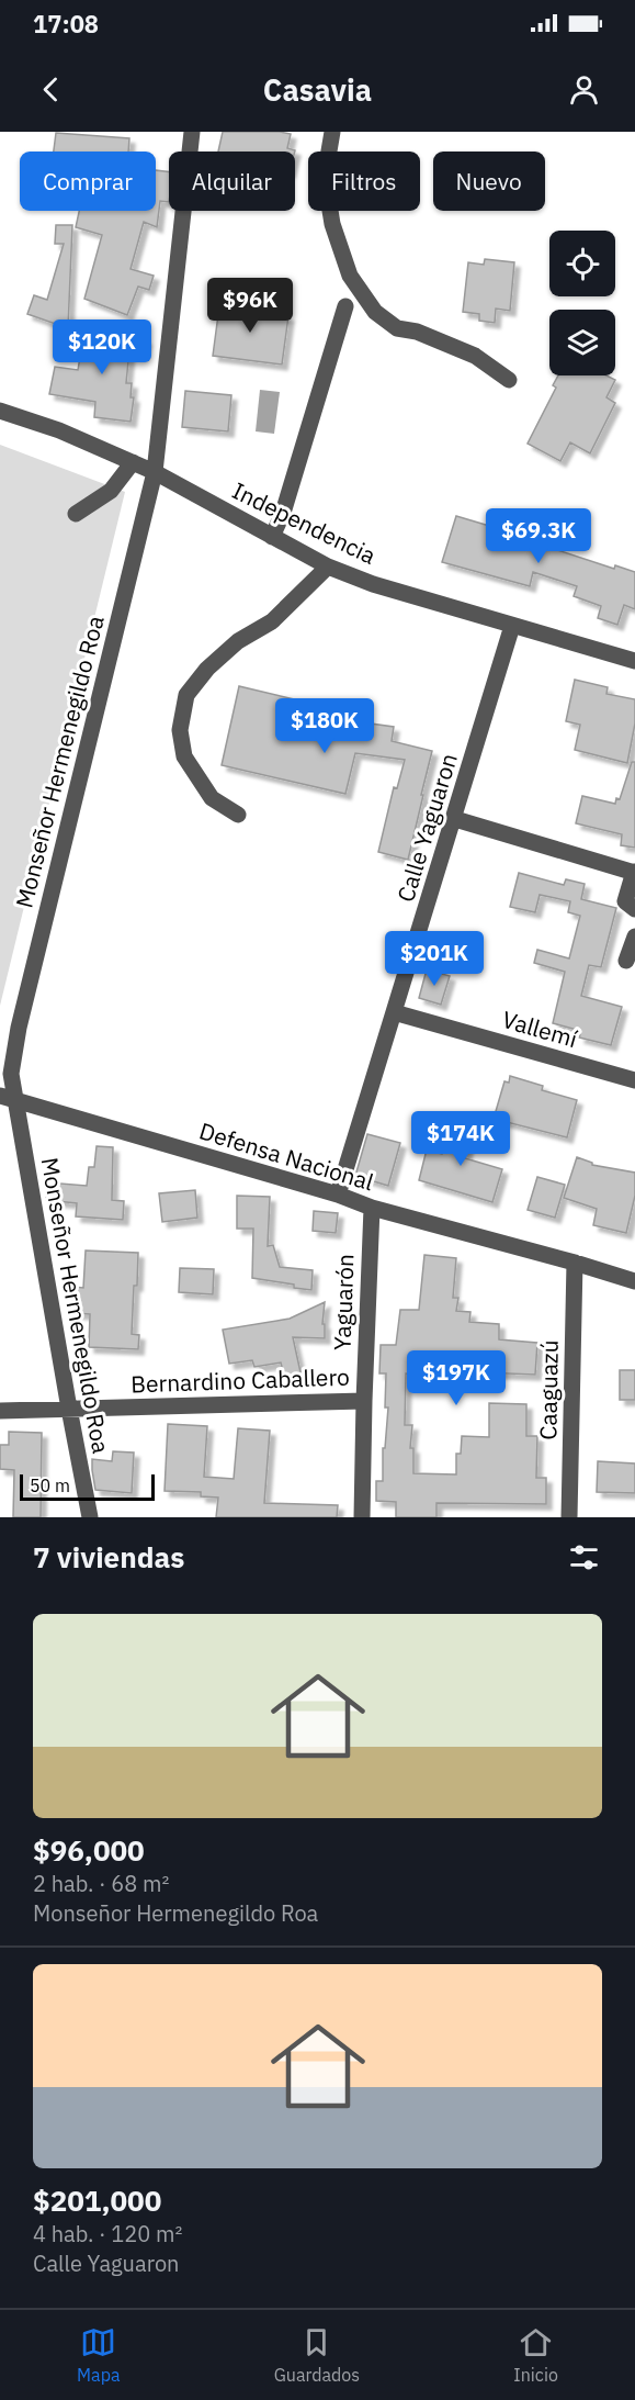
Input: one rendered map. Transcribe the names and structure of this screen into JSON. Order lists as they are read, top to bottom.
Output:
{
  "streets": {
    "street": [
      "Independencia",
      "Monseñor Hermenegildo Roa",
      "Calle Yaguaron",
      "Vallemí",
      "Defensa Nacional",
      "Yaguarón",
      "Bernardino Caballero",
      "Caaguazú"
    ]
  },
  "crossings": [
    ["Independencia", "Monseñor Hermenegildo Roa"],
    ["Independencia", "Calle Yaguaron"],
    ["Monseñor Hermenegildo Roa", "Defensa Nacional"],
    ["Monseñor Hermenegildo Roa", "Bernardino Caballero"],
    ["Calle Yaguaron", "Vallemí"],
    ["Calle Yaguaron", "Defensa Nacional"],
    ["Defensa Nacional", "Yaguarón"],
    ["Defensa Nacional", "Caaguazú"],
    ["Yaguarón", "Bernardino Caballero"]
  ],
  "scale_bar": "50 m",
  "page": {
    "status": "17:08",
    "header": "Casavia",
    "chip": [
      "Comprar",
      "Alquilar",
      "Filtros",
      "Nuevo"
    ],
    "price": [
      "$96K",
      "$120K",
      "$69.3K",
      "$180K",
      "$201K",
      "$174K",
      "$197K"
    ],
    "scale": "50 m",
    "heading": "7 viviendas",
    "list": [
      {
        "name": "$96,000",
        "note": "2 hab. · 68 m² · Monseñor Hermenegildo Roa"
      },
      {
        "name": "$201,000",
        "note": "4 hab. · 120 m² · Calle Yaguaron"
      }
    ],
    "tabs": ["Mapa", "Guardados", "Inicio"]
  }
}
